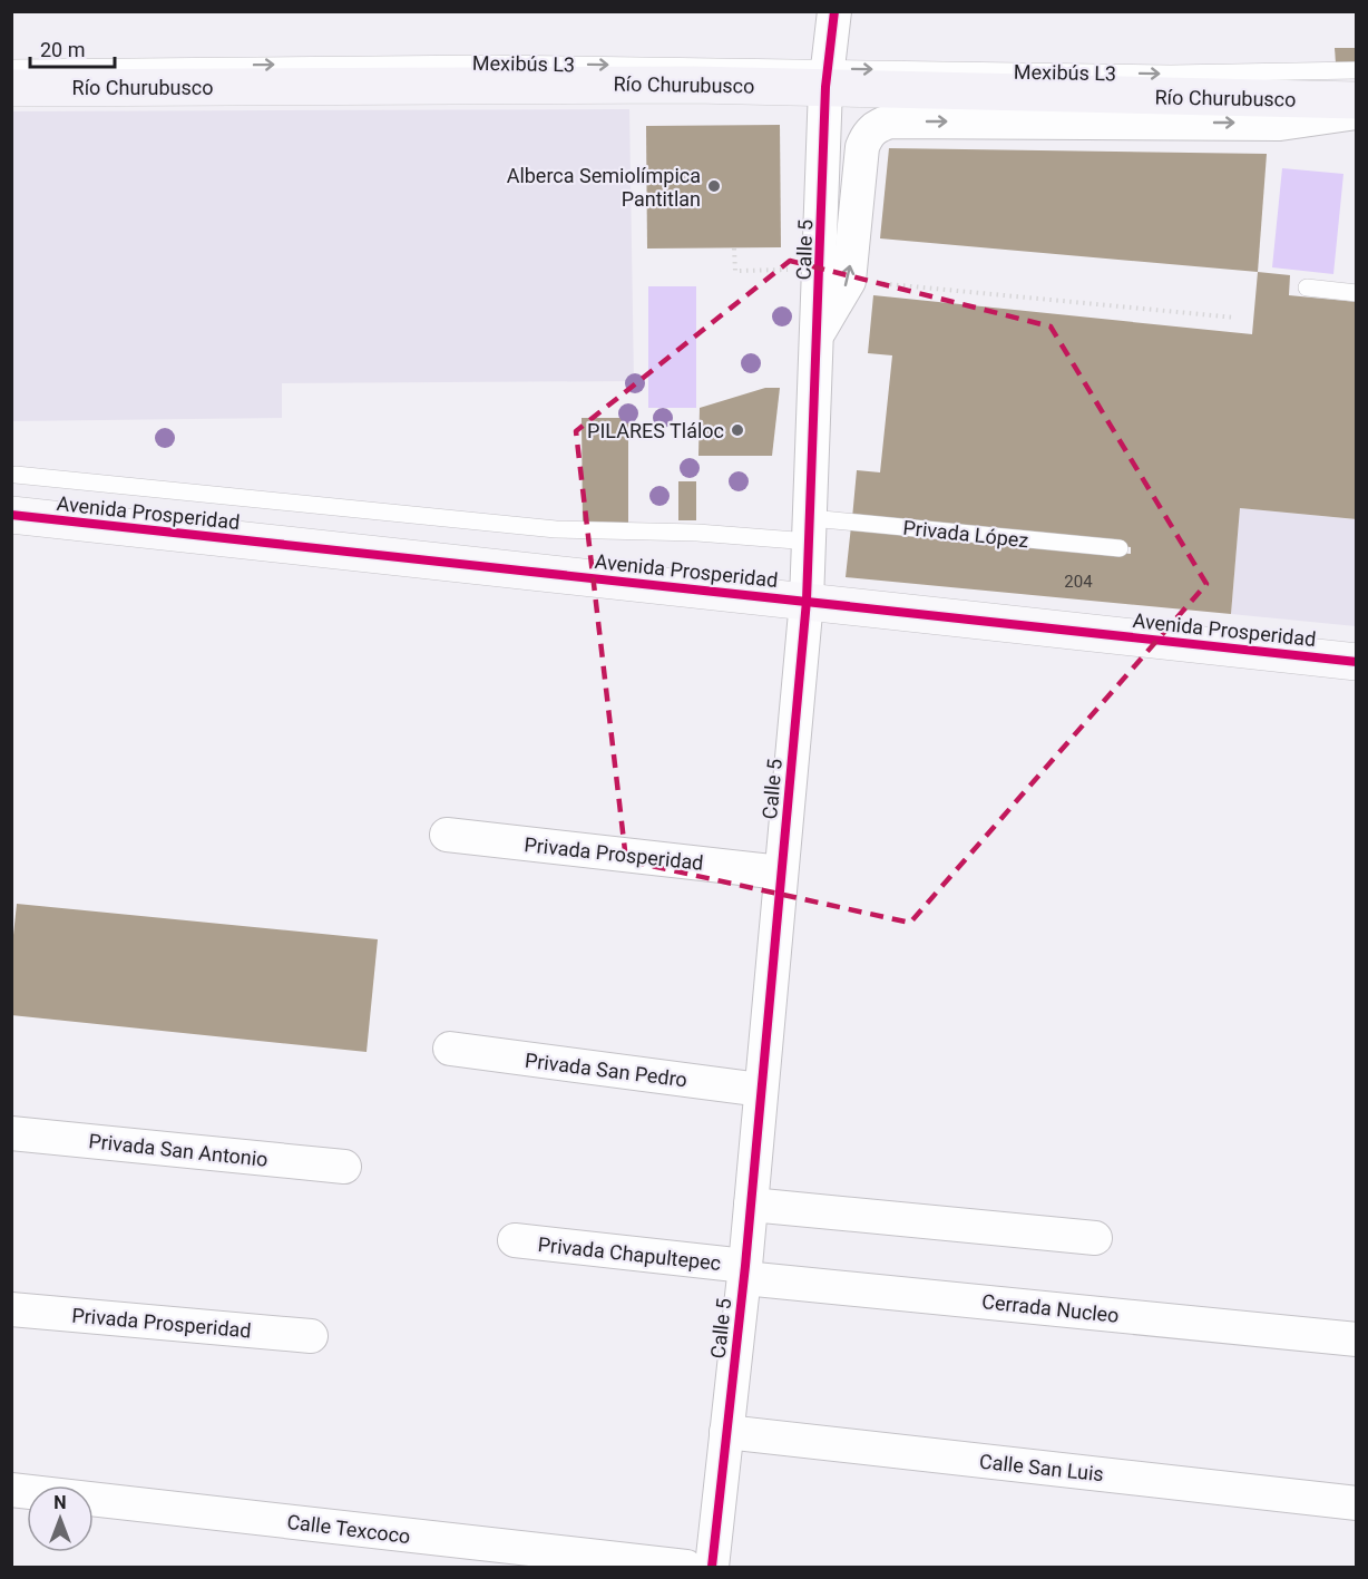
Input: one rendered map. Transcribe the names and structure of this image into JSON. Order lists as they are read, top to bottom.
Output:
{
  "streets": {
    "main road": ["Río Churubusco"],
    "street": [
      "Calle 5",
      "Avenida Prosperidad",
      "Privada Prosperidad",
      "Privada San Pedro",
      "Privada San Antonio",
      "Privada Chapultepec",
      "Cerrada Nucleo",
      "Calle San Luis",
      "Calle Texcoco"
    ],
    "lane": ["Mexibús L3", "Privada López"]
  },
  "crossings": [
    ["Mexibús L3", "Río Churubusco"],
    ["Mexibús L3", "Calle 5"],
    ["Río Churubusco", "Calle 5"],
    ["Calle 5", "Avenida Prosperidad"],
    ["Calle 5", "Privada López"],
    ["Calle 5", "Privada Prosperidad"],
    ["Calle 5", "Privada San Pedro"],
    ["Calle 5", "Privada Chapultepec"],
    ["Calle 5", "Cerrada Nucleo"],
    ["Calle 5", "Calle San Luis"],
    ["Privada Chapultepec", "Cerrada Nucleo"]
  ],
  "one_way": ["Mexibús L3"],
  "places": ["Alberca Semiolímpica Pantitlan", "PILARES Tláloc"],
  "house_numbers": ["204"],
  "scale_bar": "20 m",
  "north": "top"
}
